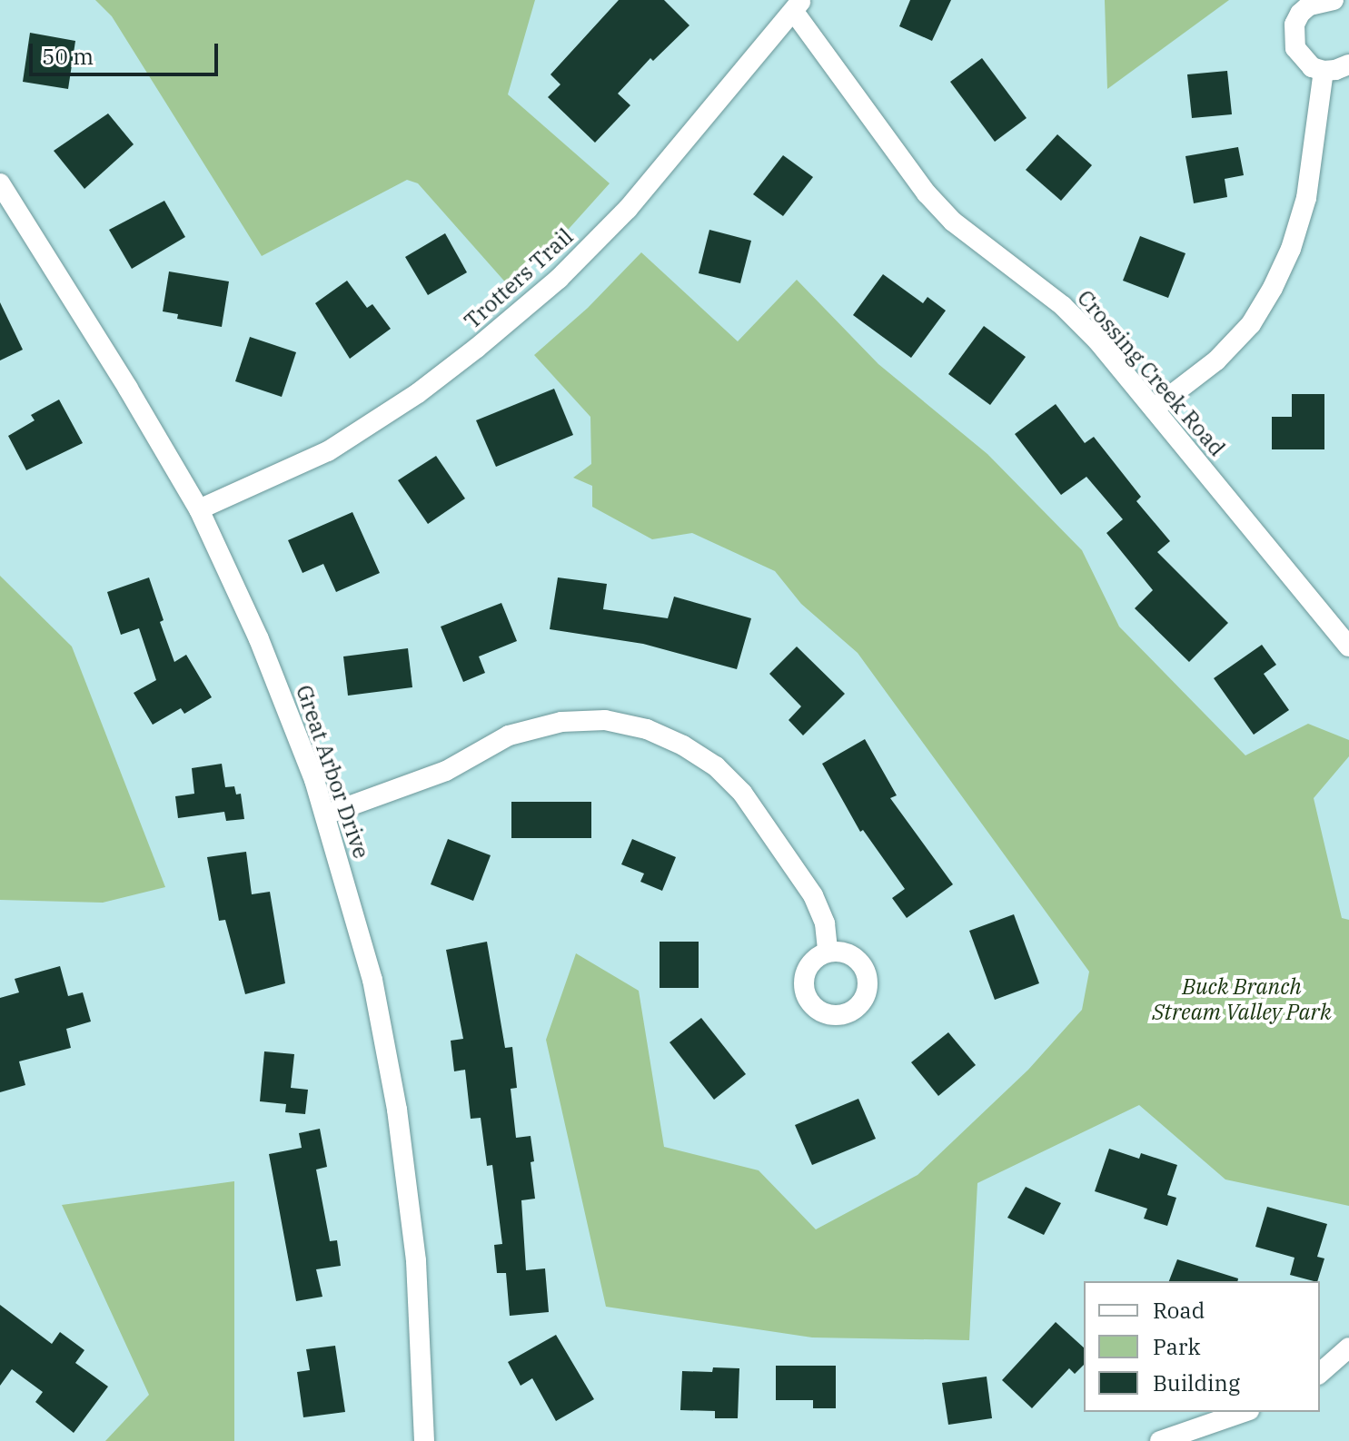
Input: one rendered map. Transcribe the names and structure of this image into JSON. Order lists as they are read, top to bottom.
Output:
{
  "streets": {
    "street": ["Trotters Trail", "Crossing Creek Road", "Great Arbor Drive"]
  },
  "crossings": [
    ["Trotters Trail", "Crossing Creek Road"],
    ["Trotters Trail", "Great Arbor Drive"]
  ],
  "parks": ["Buck Branch Stream Valley Park"],
  "legend": ["Road", "Park", "Building"],
  "scale_bar": "50 m"
}
